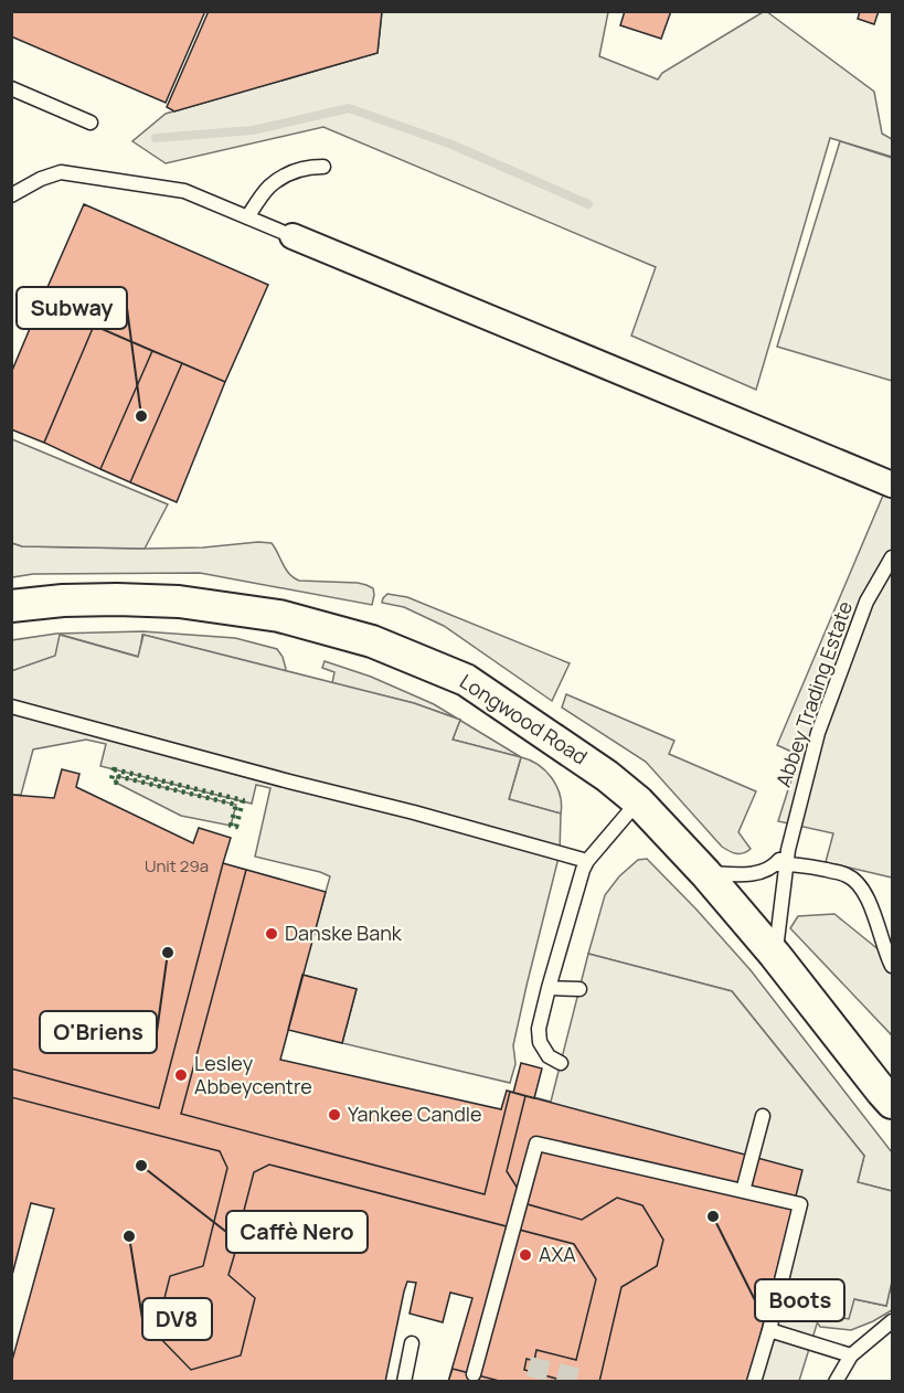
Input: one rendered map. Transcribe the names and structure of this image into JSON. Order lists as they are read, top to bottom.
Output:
{
  "streets": {
    "street": ["Longwood Road"],
    "lane": ["Abbey Trading Estate"]
  },
  "crossings": [
    ["Abbey Trading Estate", "Longwood Road"]
  ],
  "places": [
    "Subway",
    "Danske Bank",
    "O'Briens",
    "Lesley Abbeycentre",
    "Yankee Candle",
    "Caffè Nero",
    "Boots",
    "DV8",
    "AXA"
  ],
  "house_numbers": ["Unit 29a"]
}
